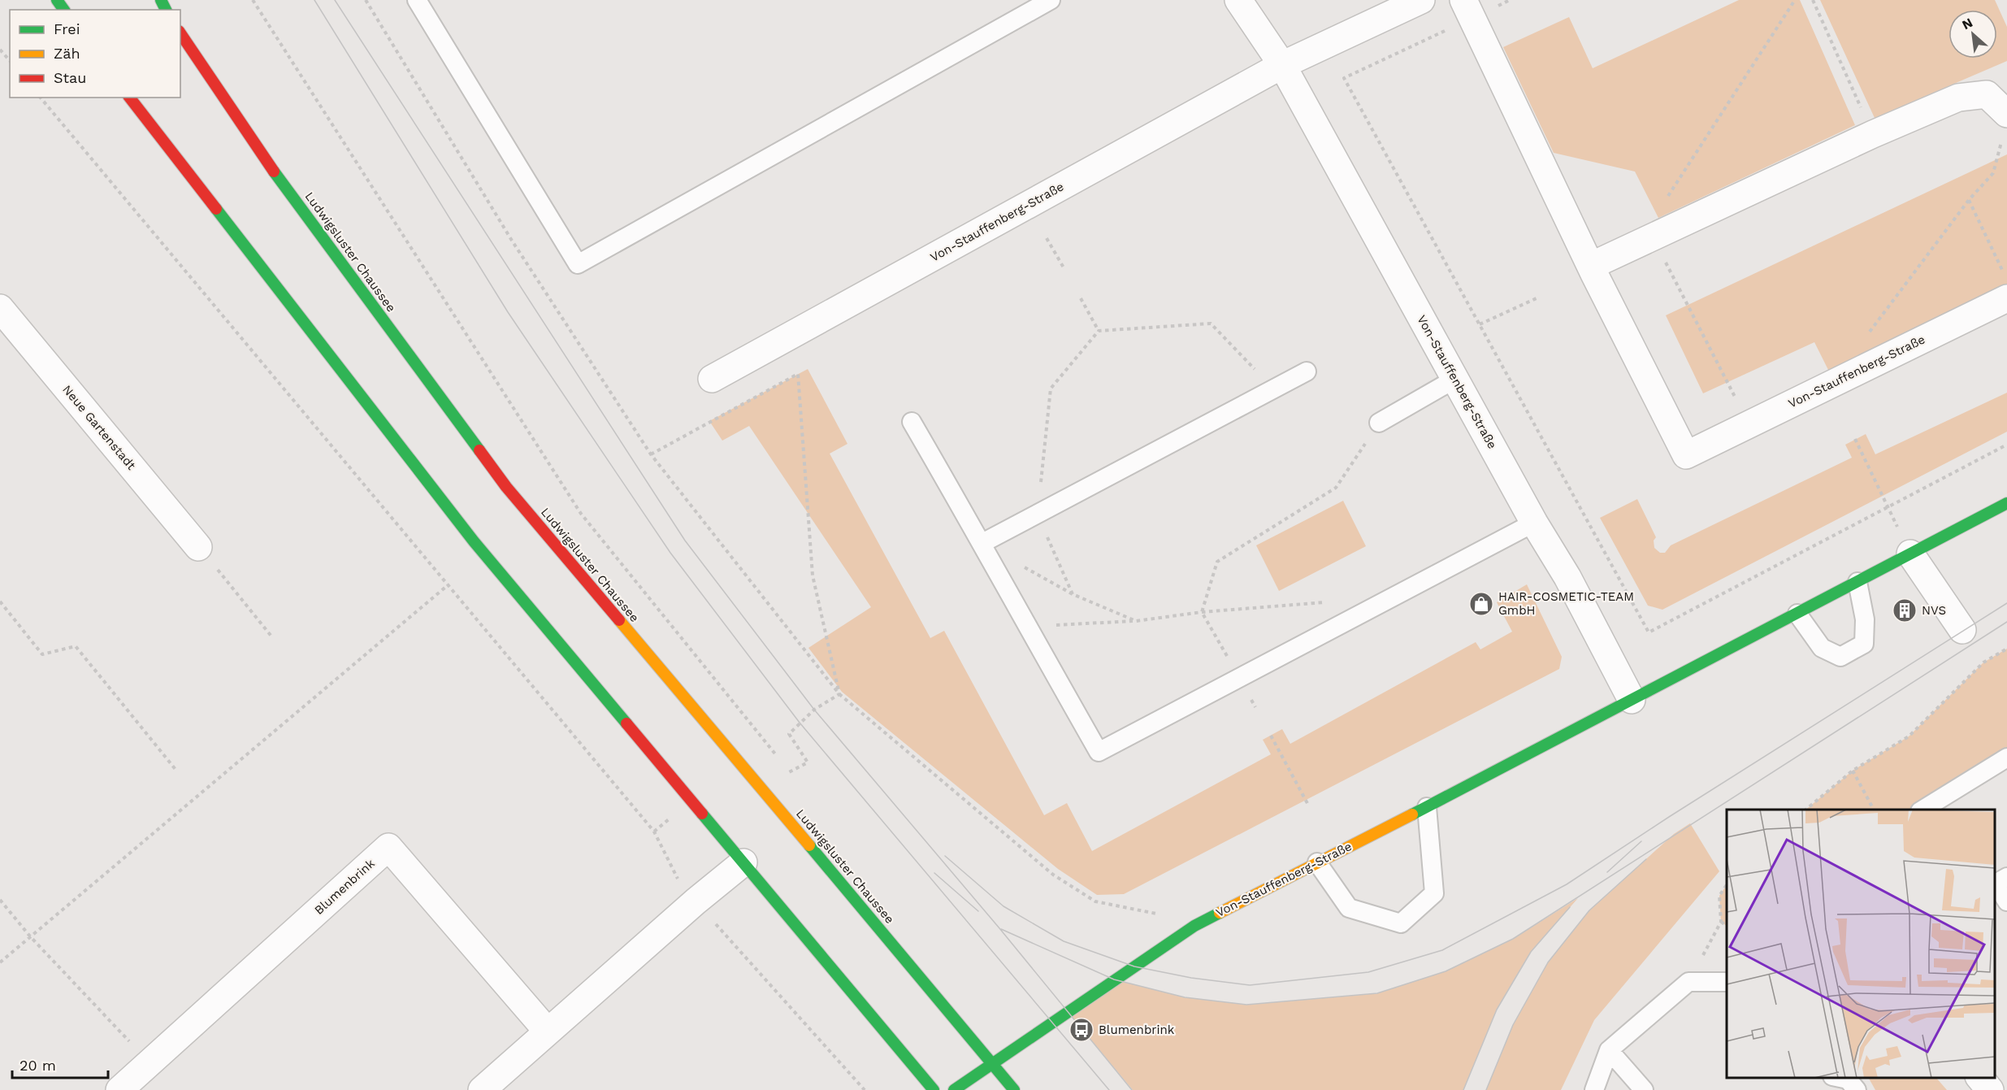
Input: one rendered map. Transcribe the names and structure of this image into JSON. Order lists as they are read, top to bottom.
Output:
{
  "streets": {
    "street": [
      "Von-Stauffenberg-Straße",
      "Ludwigsluster Chaussee",
      "Neue Gartenstadt",
      "Blumenbrink"
    ]
  },
  "crossings": [
    ["Von-Stauffenberg-Straße", "Ludwigsluster Chaussee"]
  ],
  "places": {
    "shop": ["HAIR-COSMETIC-TEAM GmbH"],
    "building": ["NVS"],
    "bus stop": ["Blumenbrink"]
  },
  "legend": ["Frei", "Zäh", "Stau"],
  "scale_bar": "20 m",
  "north": "top left"
}
